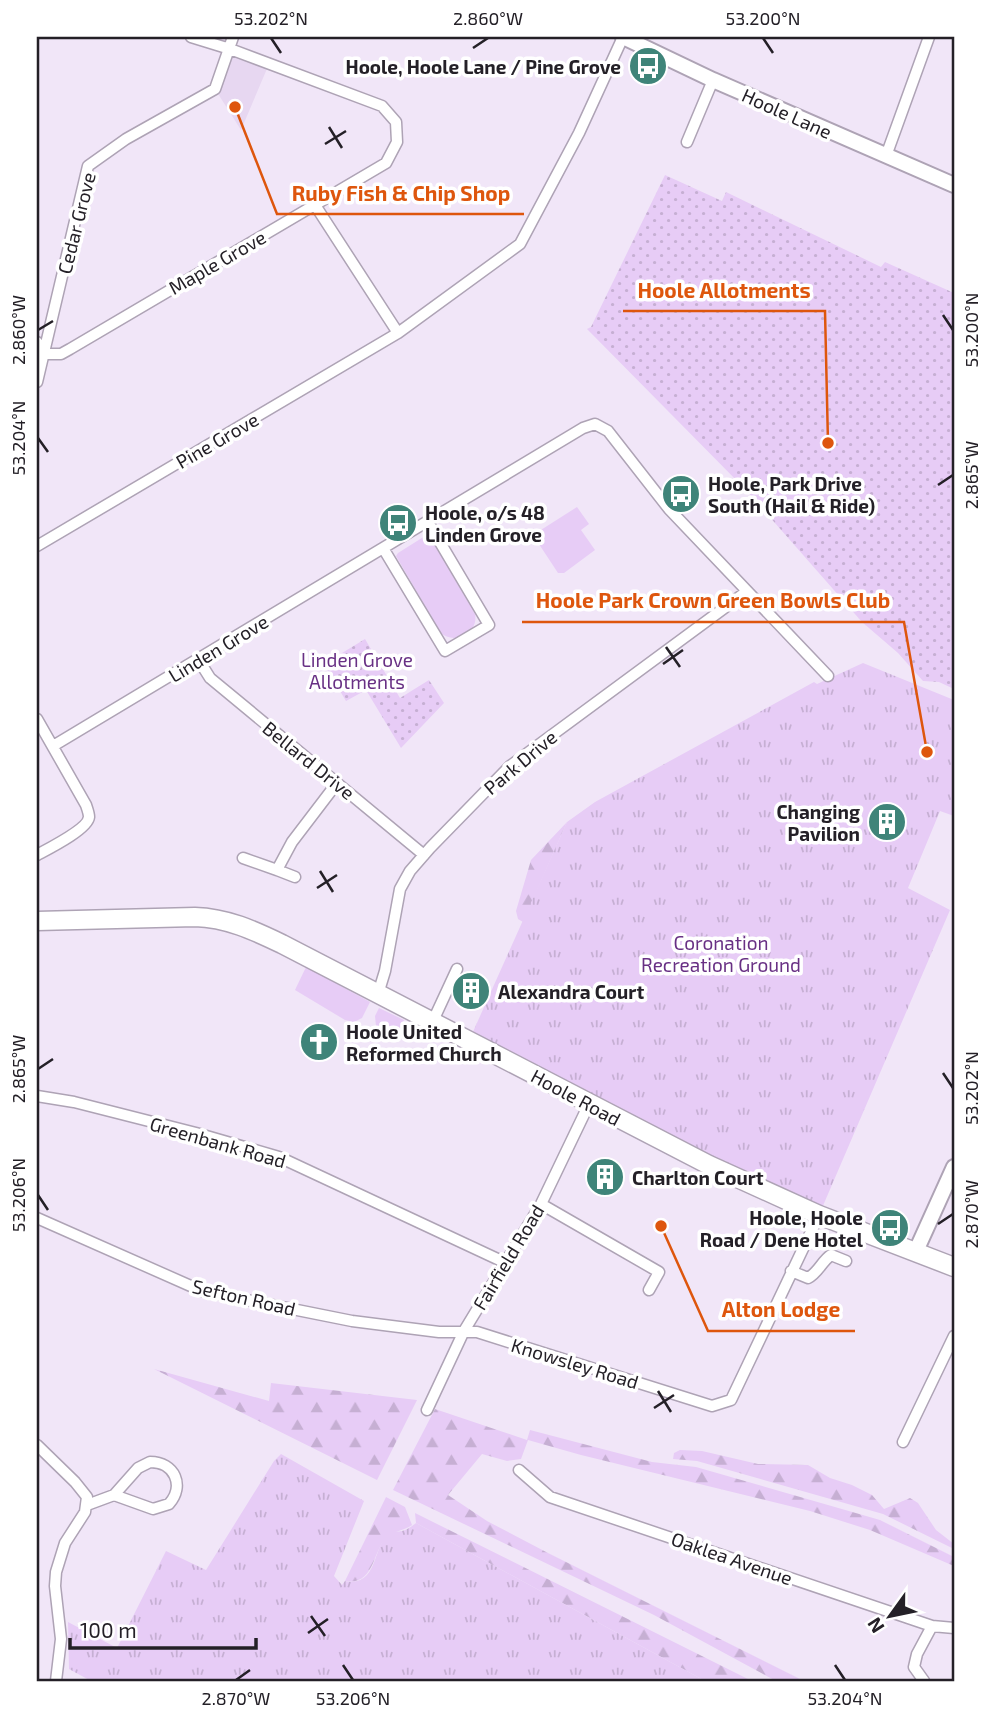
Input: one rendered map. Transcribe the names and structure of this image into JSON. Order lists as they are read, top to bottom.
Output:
{
  "streets": {
    "highway": ["Hoole Road"],
    "street": [
      "Hoole Lane",
      "Cedar Grove",
      "Maple Grove",
      "Pine Grove",
      "Linden Grove",
      "Bellard Drive",
      "Park Drive",
      "Greenbank Road",
      "Fairfield Road",
      "Sefton Road",
      "Knowsley Road",
      "Oaklea Avenue"
    ]
  },
  "crossings": [
    ["Hoole Lane", "Pine Grove"],
    ["Cedar Grove", "Maple Grove"],
    ["Linden Grove", "Bellard Drive"],
    ["Linden Grove", "Park Drive"],
    ["Bellard Drive", "Park Drive"],
    ["Park Drive", "Hoole Road"],
    ["Hoole Road", "Fairfield Road"],
    ["Hoole Road", "Knowsley Road"],
    ["Greenbank Road", "Fairfield Road"],
    ["Fairfield Road", "Sefton Road"],
    ["Fairfield Road", "Knowsley Road"],
    ["Sefton Road", "Knowsley Road"]
  ],
  "parks": ["Linden Grove Allotments", "Coronation Recreation Ground"],
  "places": {
    "bus stop": [
      "Hoole, Hoole Lane / Pine Grove",
      "Hoole, Park Drive South (Hail & Ride)",
      "Hoole, o/s 48 Linden Grove",
      "Hoole, Hoole Road / Dene Hotel"
    ],
    "other": [
      "Ruby Fish & Chip Shop",
      "Hoole Allotments",
      "Hoole Park Crown Green Bowls Club",
      "Alton Lodge"
    ],
    "building": ["Changing Pavilion", "Alexandra Court", "Charlton Court"],
    "church": ["Hoole United Reformed Church"]
  },
  "scale_bar": "100 m",
  "north": "bottom left",
  "coordinates": [
    "53.202°N",
    "2.860°W",
    "53.200°N",
    "53.204°N",
    "2.865°W",
    "53.206°N",
    "2.870°W"
  ]
}
